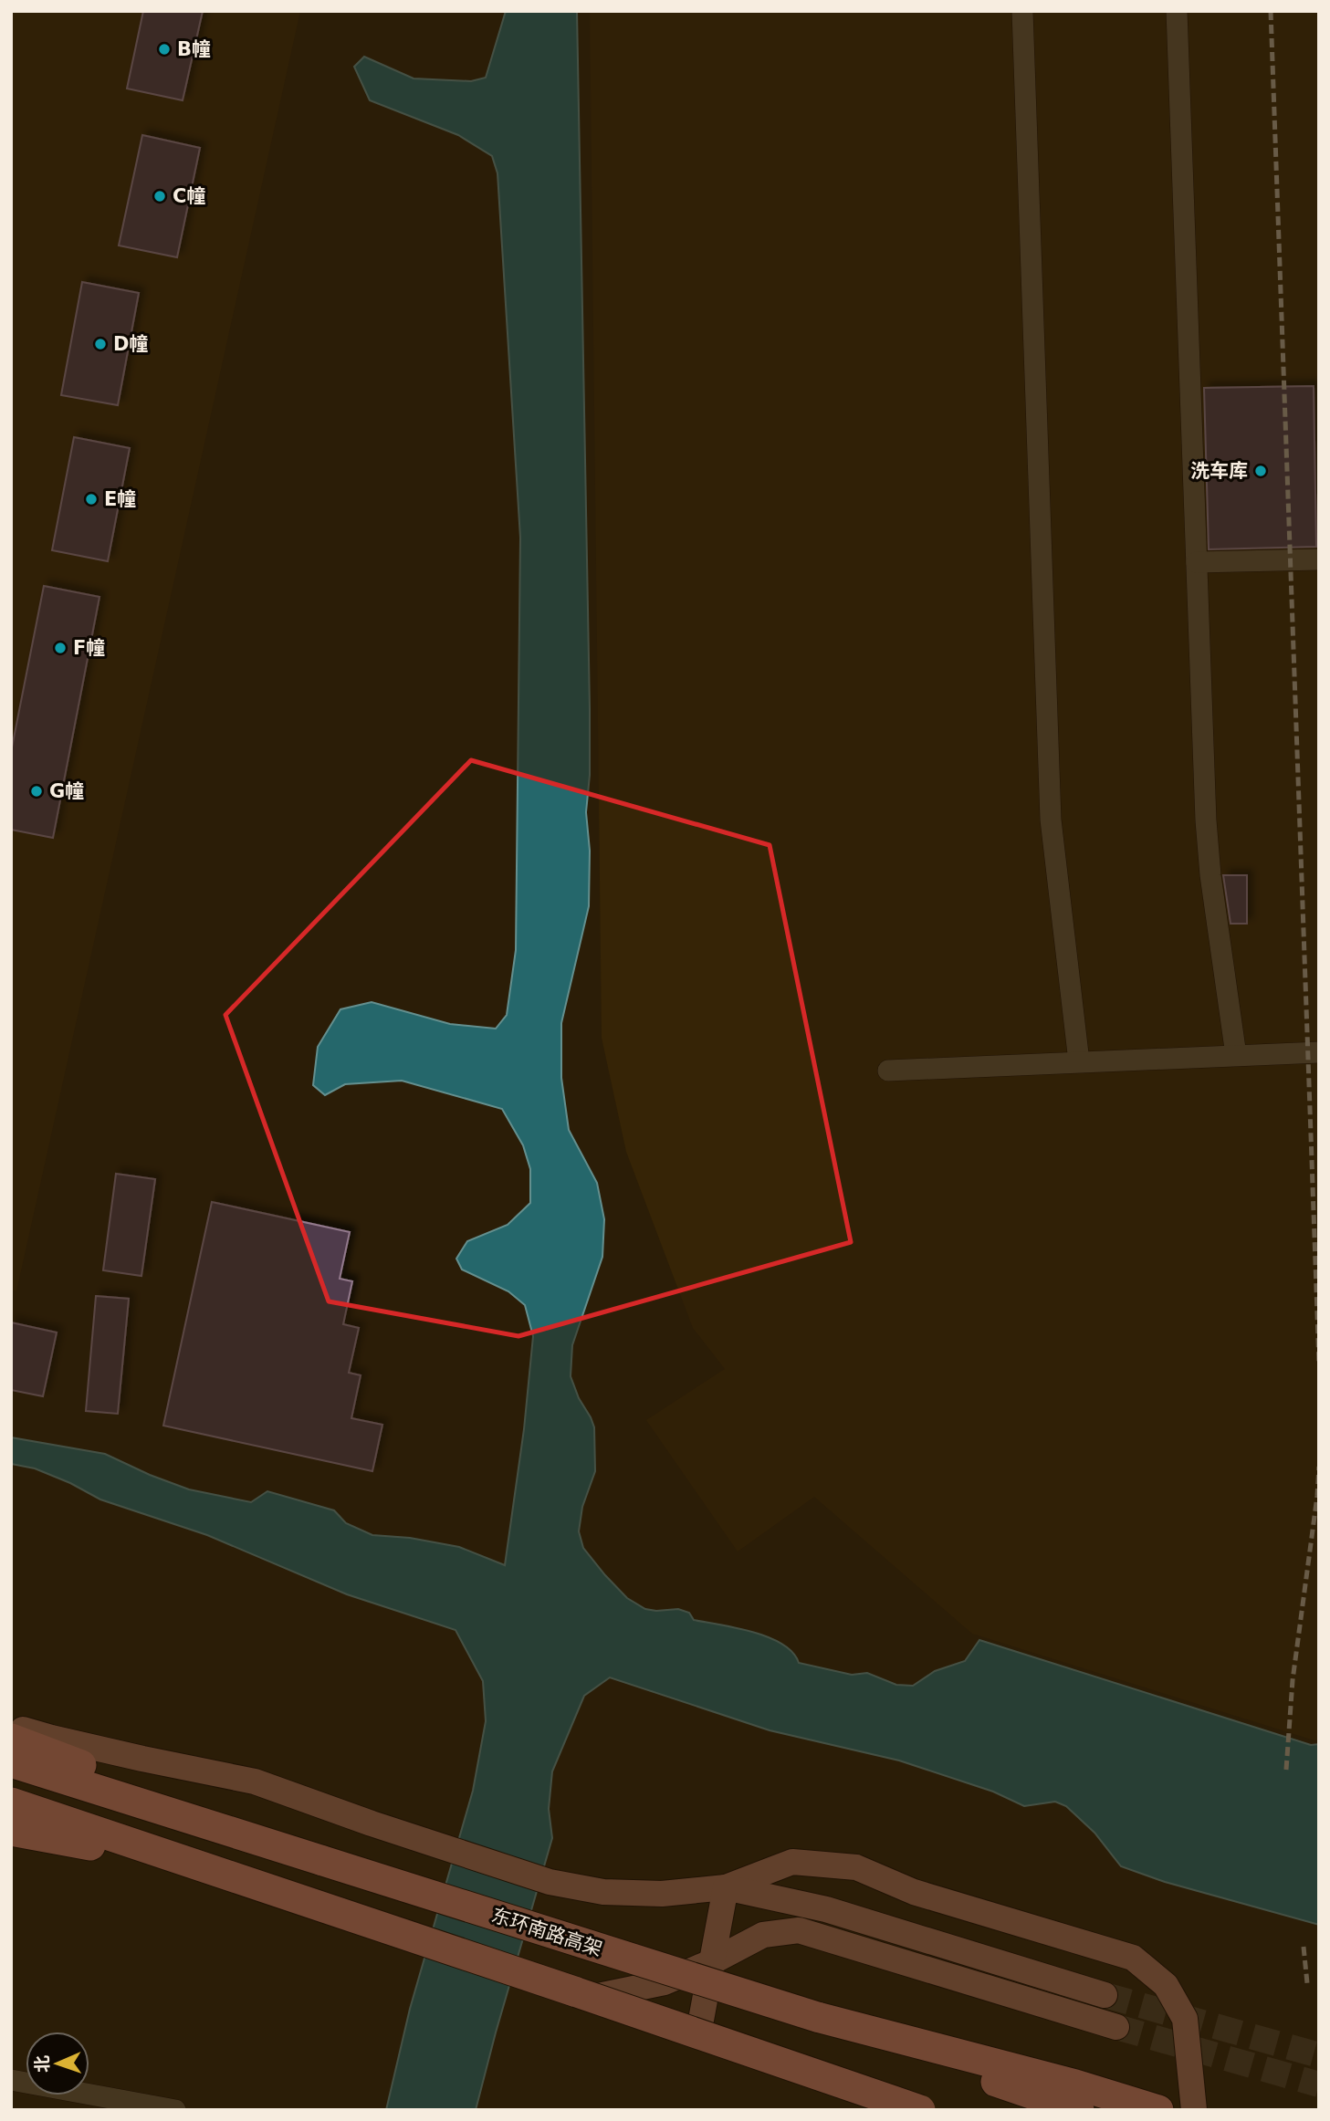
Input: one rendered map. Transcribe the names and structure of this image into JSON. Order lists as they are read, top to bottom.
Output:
{
  "streets": {
    "highway": ["东环南路高架"]
  },
  "places": [
    "B幢",
    "C幢",
    "D幢",
    "洗车库",
    "E幢",
    "F幢",
    "G幢"
  ],
  "north": "left"
}
